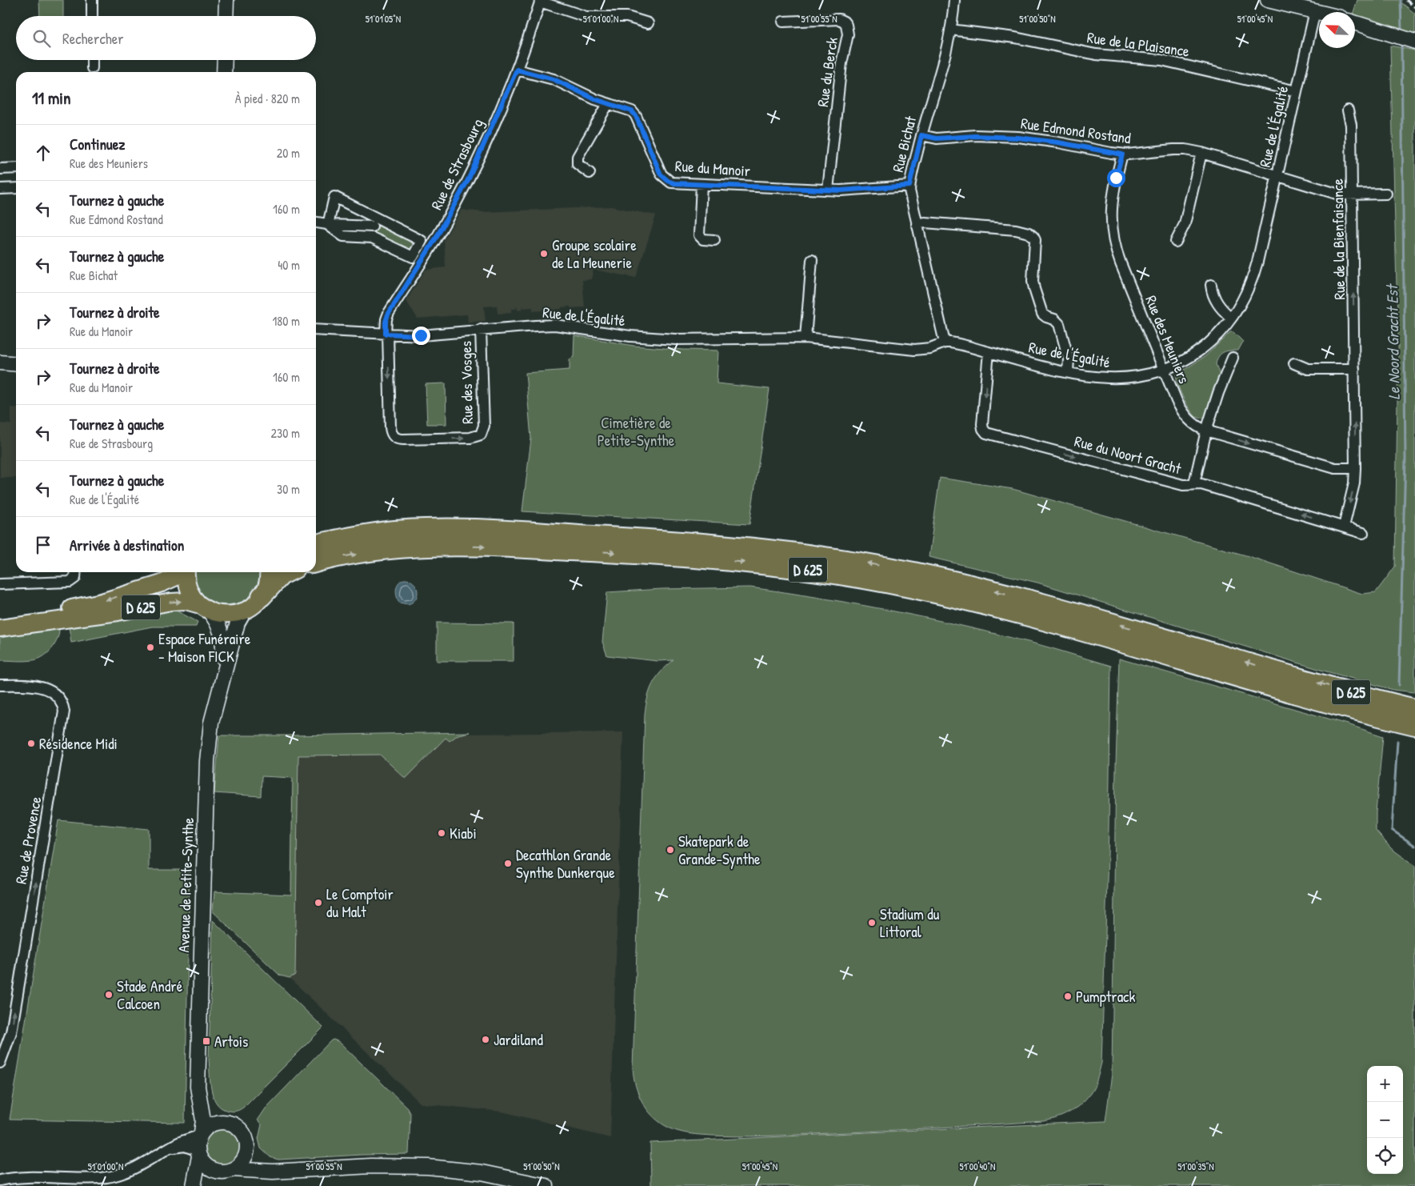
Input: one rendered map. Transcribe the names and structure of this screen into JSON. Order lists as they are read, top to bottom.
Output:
{
  "streets": {
    "highway": ["D 625"],
    "street": [
      "Rue de la Plaisance",
      "Rue du Berck",
      "Rue de l'Égalité",
      "Rue Edmond Rostand",
      "Rue Bichat",
      "Rue de Strasbourg",
      "Rue du Manoir",
      "Rue de la Bienfaisance",
      "Rue des Meuniers",
      "Rue des Vosges",
      "Rue du Noort Gracht",
      "Rue de Provence",
      "Avenue de Petite-Synthe"
    ]
  },
  "crossings": [
    ["Rue de la Plaisance", "Rue de l'Égalité"],
    ["Rue de la Plaisance", "Rue Bichat"],
    ["Rue du Berck", "Rue du Manoir"],
    ["Rue de l'Égalité", "Rue Edmond Rostand"],
    ["Rue de l'Égalité", "Rue Bichat"],
    ["Rue de l'Égalité", "Rue de Strasbourg"],
    ["Rue de l'Égalité", "Rue des Meuniers"],
    ["Rue de l'Égalité", "Rue des Vosges"],
    ["Rue de l'Égalité", "Rue du Noort Gracht"],
    ["Rue Edmond Rostand", "Rue Bichat"],
    ["Rue Edmond Rostand", "Rue de la Bienfaisance"],
    ["Rue Edmond Rostand", "Rue des Meuniers"],
    ["Rue Bichat", "Rue du Manoir"],
    ["Rue de Strasbourg", "Rue du Manoir"],
    ["Rue de Strasbourg", "Rue des Vosges"],
    ["Rue de la Bienfaisance", "Rue des Meuniers"],
    ["Rue de la Bienfaisance", "Rue du Noort Gracht"],
    ["D 625", "Avenue de Petite-Synthe"]
  ],
  "one_way": ["Rue de Provence"],
  "water": ["Le Noord Gracht Est"],
  "parks": ["Cimetière de Petite-Synthe"],
  "places": {
    "other": [
      "Groupe scolaire de La Meunerie",
      "Espace Funéraire - Maison FICK",
      "Résidence Midi",
      "Kiabi",
      "Skatepark de Grande-Synthe",
      "Decathlon Grande Synthe Dunkerque",
      "Le Comptoir du Malt",
      "Stadium du Littoral",
      "Stade André Calcoen",
      "Pumptrack",
      "Jardiland"
    ],
    "transit": ["Artois"]
  },
  "north": "top left",
  "page": {
    "search": "Rechercher",
    "heading": ["11 min", "À pied · 820 m"],
    "list": [
      ["Continuez", "Rue des Meuniers", "20 m"],
      ["Tournez à gauche", "Rue Edmond Rostand", "160 m"],
      ["Tournez à gauche", "Rue Bichat", "40 m"],
      ["Tournez à droite", "Rue du Manoir", "180 m"],
      ["Tournez à droite", "Rue du Manoir", "160 m"],
      ["Tournez à gauche", "Rue de Strasbourg", "230 m"],
      ["Tournez à gauche", "Rue de l'Égalité", "30 m"],
      "Arrivée à destination"
    ],
    "map_buttons": ["+", "−"]
  },
  "coordinates": [
    "51°01'05\"N",
    "51°01'00\"N",
    "51°00'55\"N",
    "51°00'50\"N",
    "51°00'45\"N",
    "51°00'40\"N",
    "51°00'35\"N"
  ]
}
